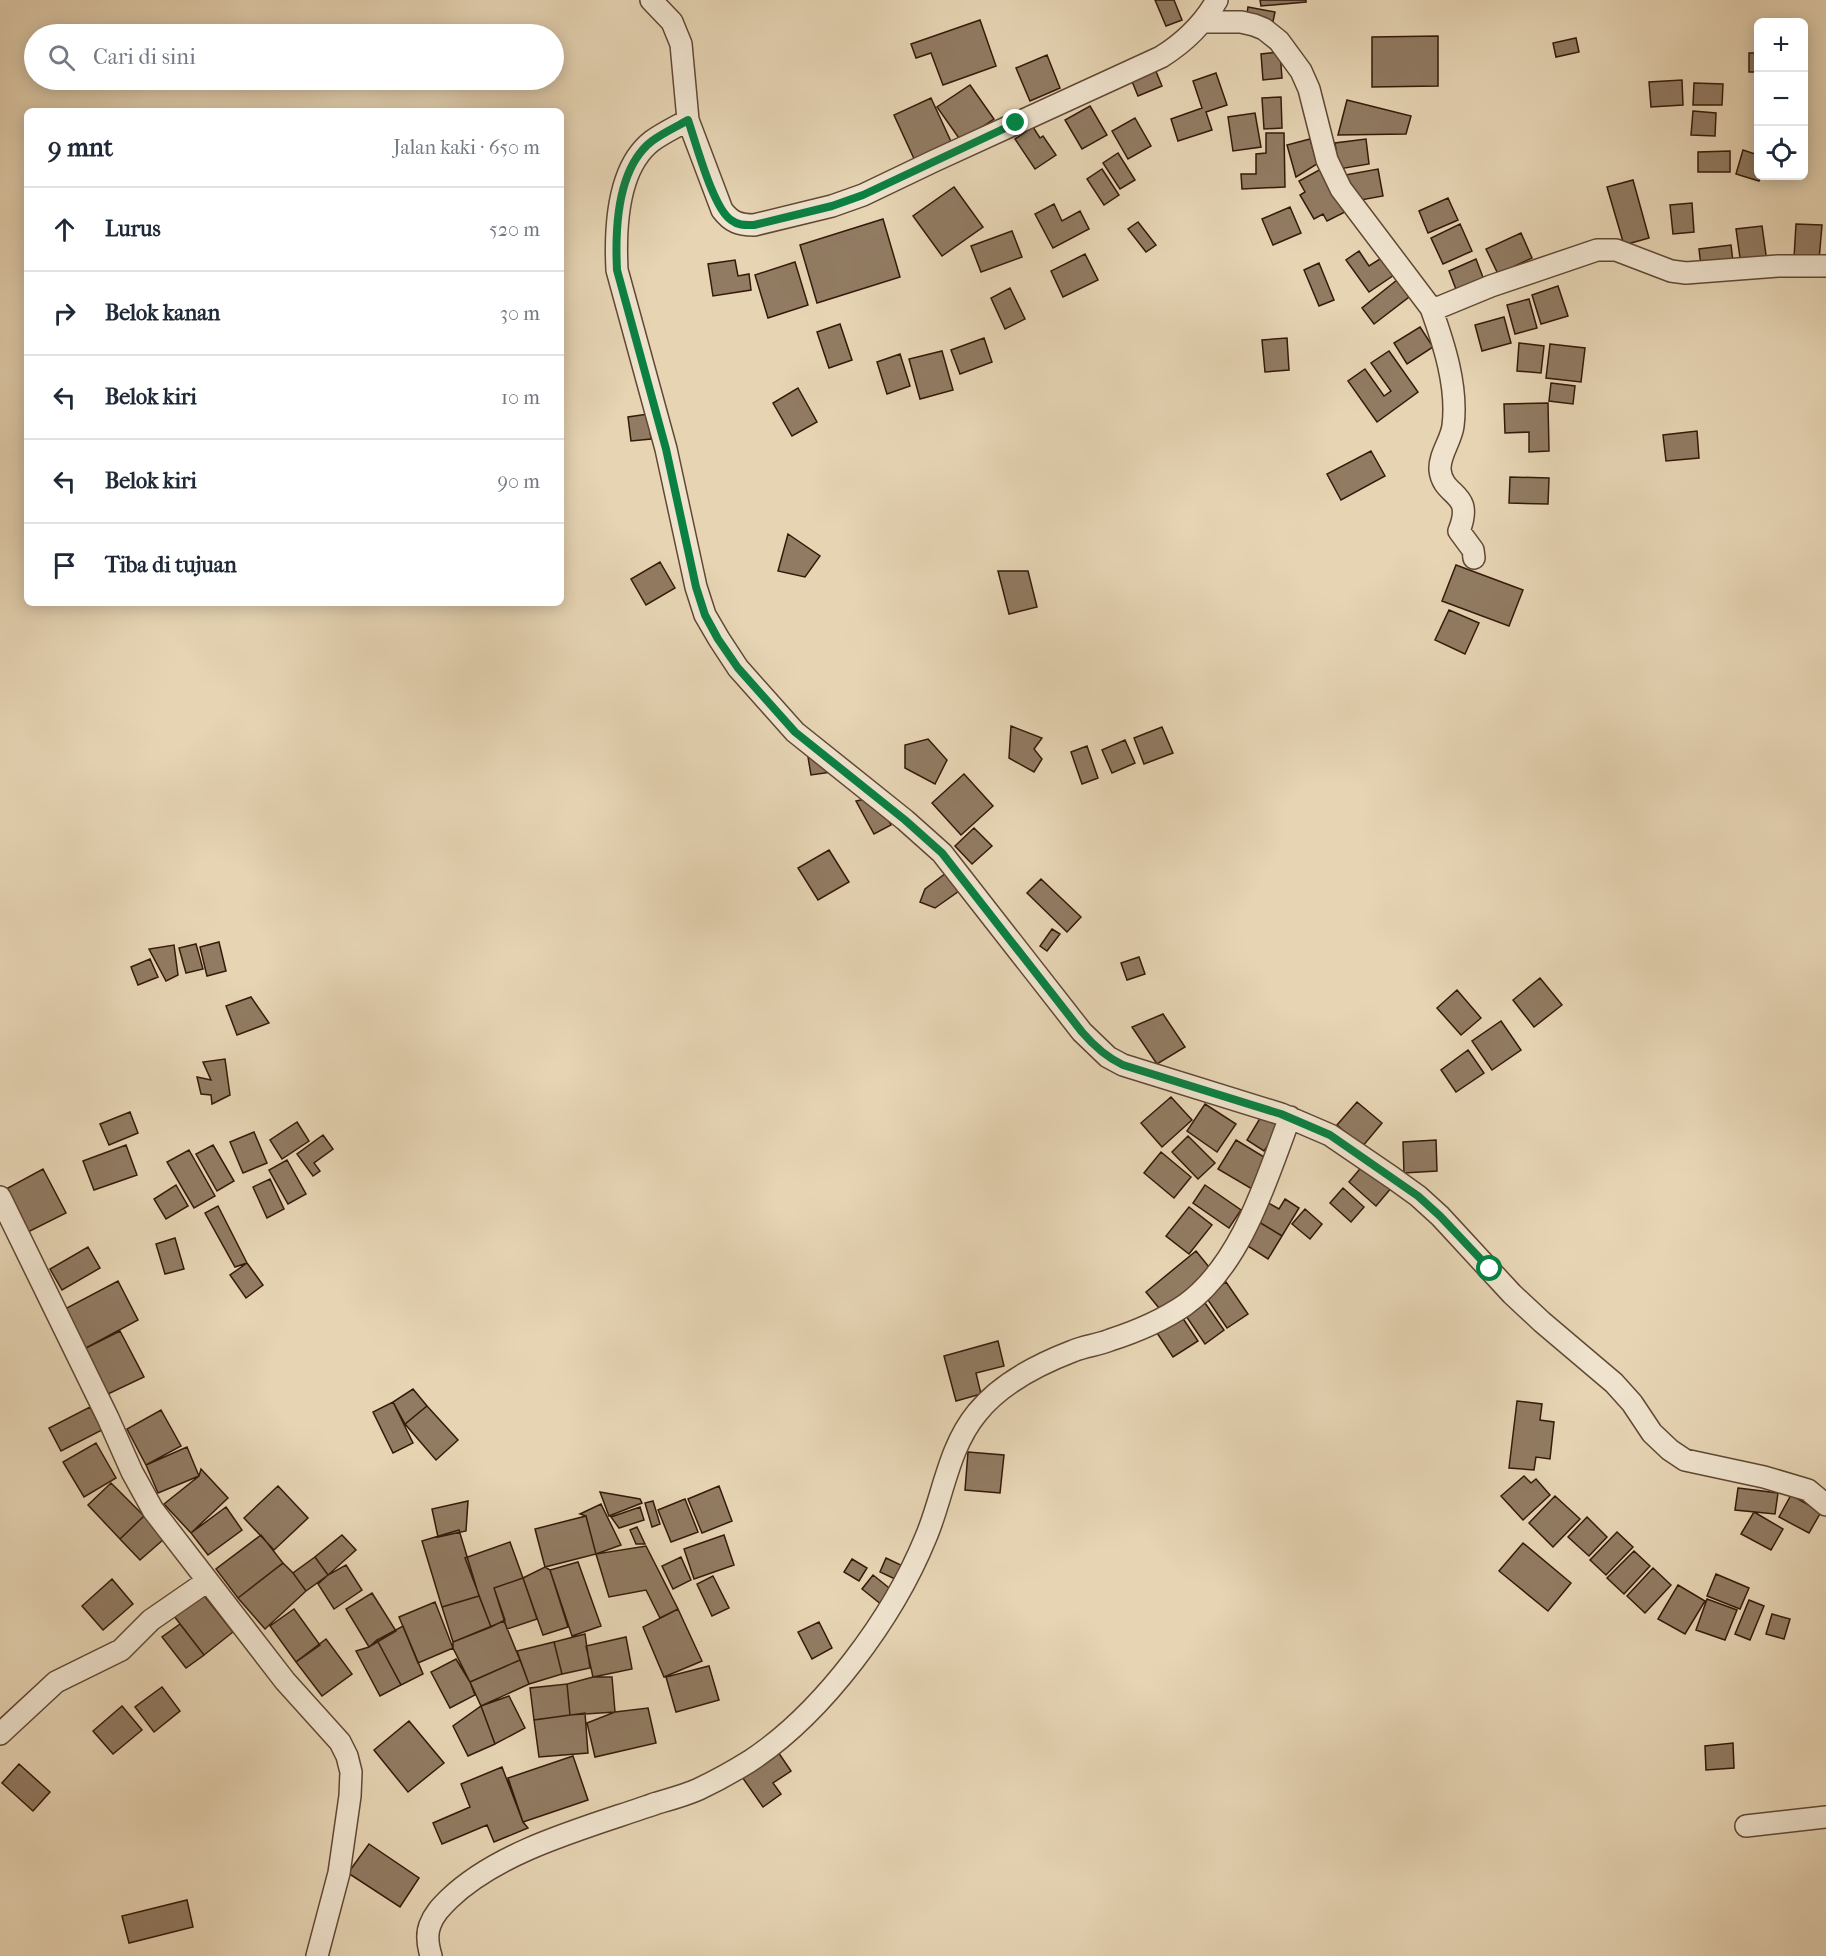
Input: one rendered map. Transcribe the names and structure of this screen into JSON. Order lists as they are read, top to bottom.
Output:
{
  "page": {
    "map_buttons": ["+", "−"],
    "search": "Cari di sini",
    "heading": ["9 mnt", "Jalan kaki · 650 m"],
    "list": [
      ["Lurus", "520 m"],
      ["Belok kanan", "30 m"],
      ["Belok kiri", "10 m"],
      ["Belok kiri", "90 m"],
      "Tiba di tujuan"
    ]
  }
}
